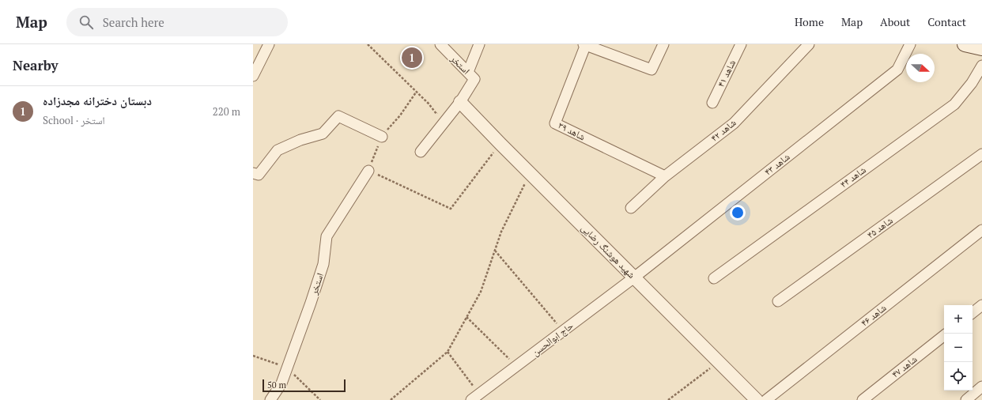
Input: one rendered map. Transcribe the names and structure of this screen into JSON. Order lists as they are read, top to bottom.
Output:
{
  "streets": {
    "street": [
      "استخر",
      "شاهد ۴۱",
      "شاهد ۴۲",
      "شاهد ۳۹",
      "شاهد ۴۳",
      "شاهد ۴۴",
      "شاهد ۴۵",
      "شهید هوشنگ رضایی",
      "شاهد ۴۶",
      "حاج ابوالحسن",
      "شاهد ۴۷"
    ]
  },
  "crossings": [
    ["استخر", "شهید هوشنگ رضایی"],
    ["شاهد ۴۲", "شاهد ۳۹"],
    ["شاهد ۴۳", "شهید هوشنگ رضایی"],
    ["شاهد ۴۳", "حاج ابوالحسن"],
    ["شهید هوشنگ رضایی", "حاج ابوالحسن"]
  ],
  "scale_bar": "50 m",
  "north": "right",
  "page": {
    "header": "Map",
    "search": "Search here",
    "nav": [
      "Home",
      "Map",
      "About",
      "Contact"
    ],
    "heading": "Nearby",
    "pins": "1",
    "list": [
      {
        "mark": "1",
        "name": "دبستان دخترانه مجدزاده",
        "note": "School · استخر",
        "value": "220 m"
      }
    ],
    "map_buttons": ["+", "−"],
    "scale": "50 m"
  }
}
